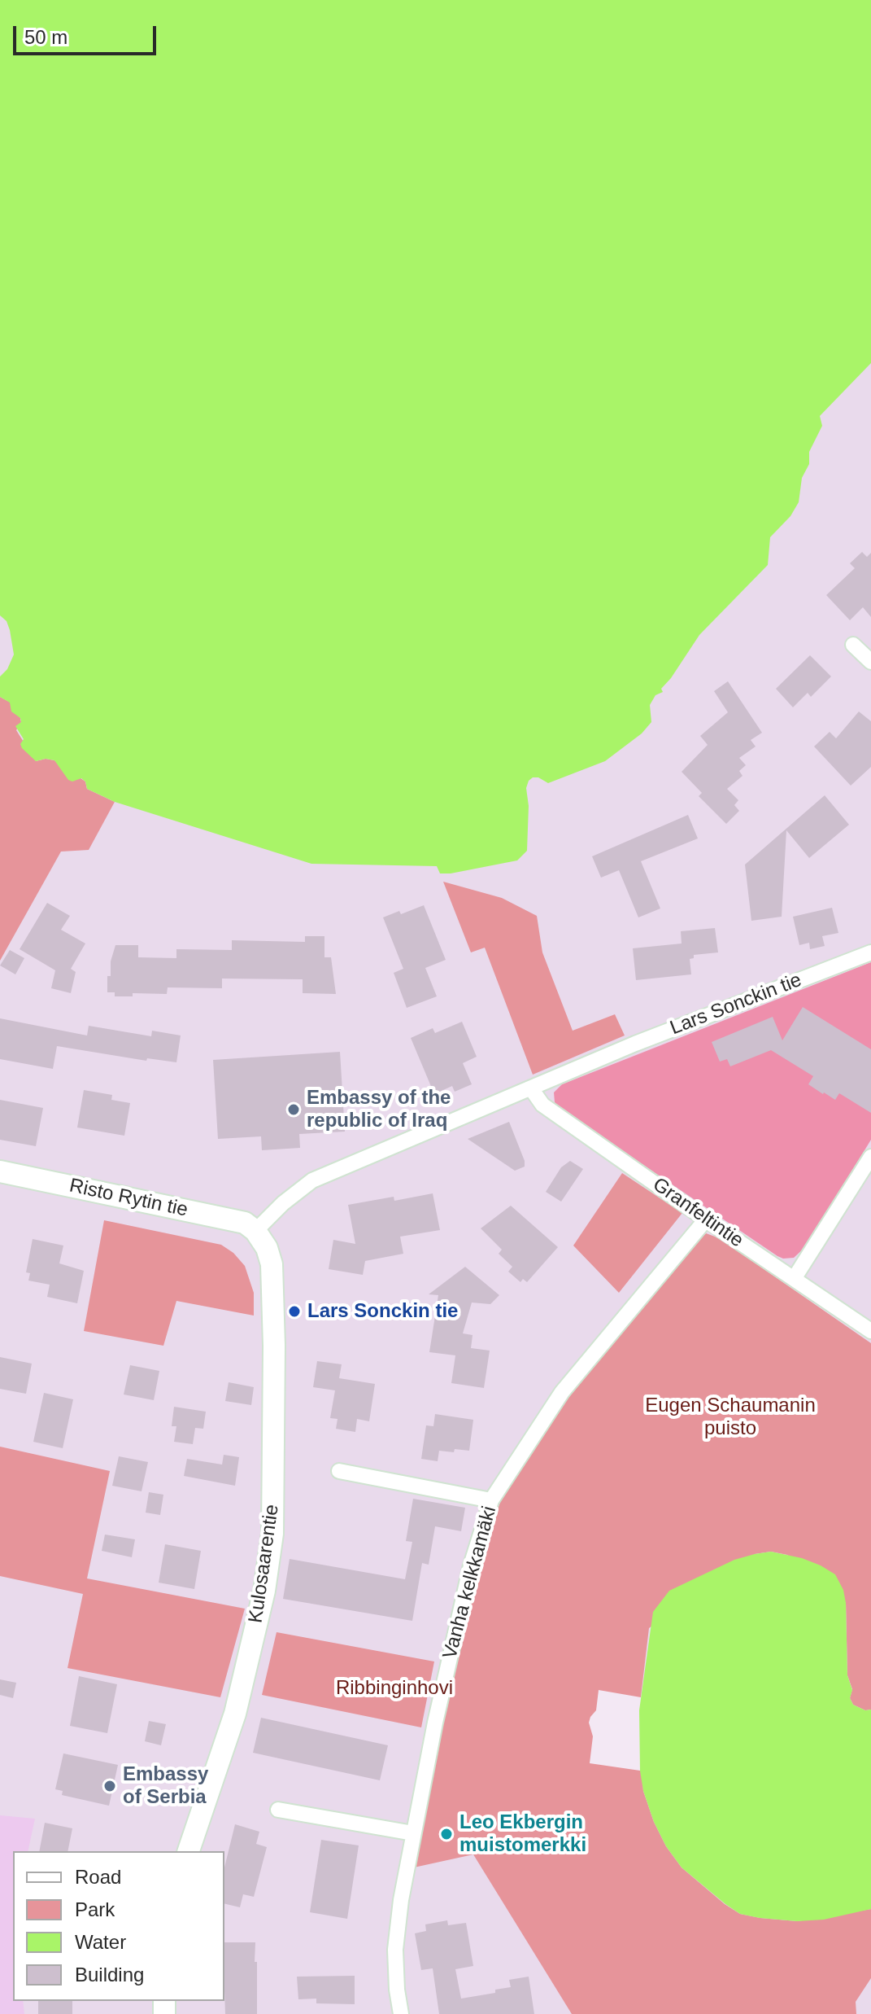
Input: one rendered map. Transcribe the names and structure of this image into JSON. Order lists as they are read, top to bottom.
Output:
{
  "streets": {
    "street": [
      "Lars Sonckin tie",
      "Risto Rytin tie",
      "Granfeltintie",
      "Kulosaarentie",
      "Vanha kelkkamäki"
    ]
  },
  "crossings": [
    ["Lars Sonckin tie", "Risto Rytin tie"],
    ["Lars Sonckin tie", "Granfeltintie"],
    ["Lars Sonckin tie", "Kulosaarentie"],
    ["Risto Rytin tie", "Kulosaarentie"],
    ["Granfeltintie", "Vanha kelkkamäki"]
  ],
  "parks": ["Eugen Schaumanin puisto", "Ribbinginhovi"],
  "places": [
    "Embassy of the republic of Iraq",
    "Lars Sonckin tie",
    "Embassy of Serbia",
    "Leo Ekbergin muistomerkki"
  ],
  "legend": [
    "Road",
    "Park",
    "Water",
    "Building"
  ],
  "scale_bar": "50 m"
}
